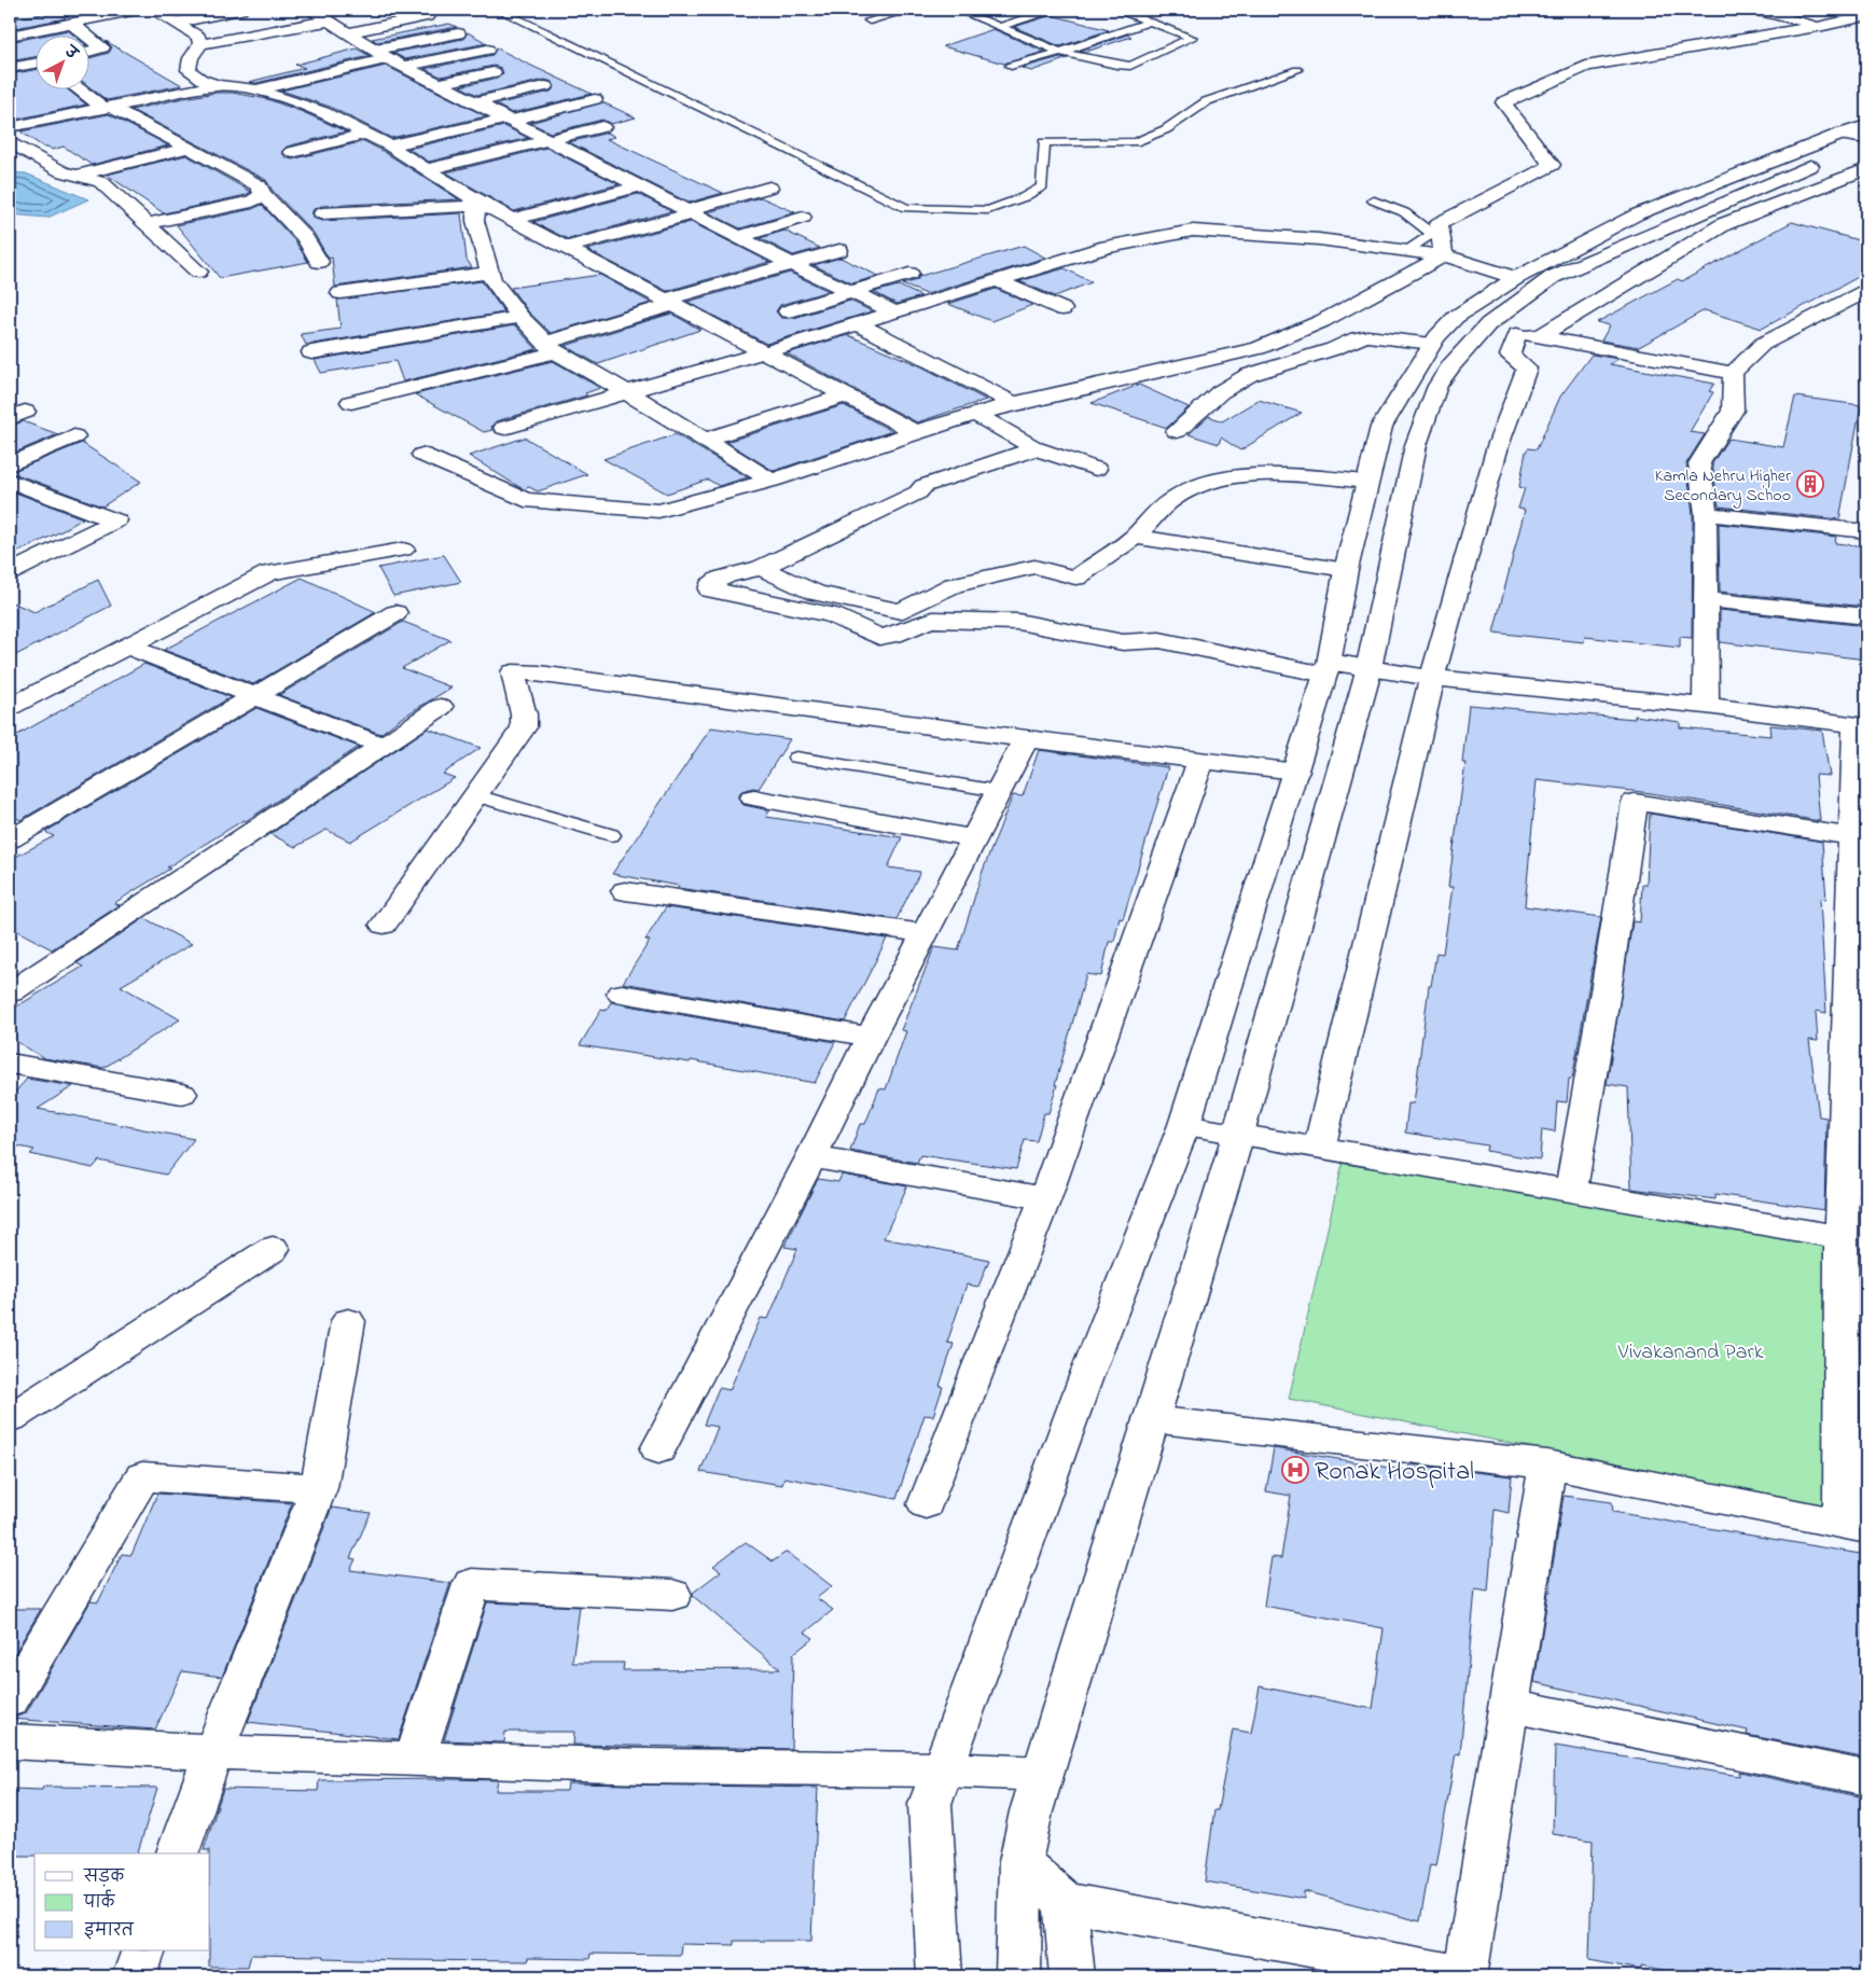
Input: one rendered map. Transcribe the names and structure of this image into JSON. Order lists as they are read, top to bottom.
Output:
{
  "parks": ["Vivakanand Park"],
  "places": {
    "building": ["Kamla Nehru Higher Secondary Schoo"],
    "hospital": ["Ronak Hospital"]
  },
  "legend": ["सड़क", "पार्क", "इमारत"],
  "north": "top right"
}
